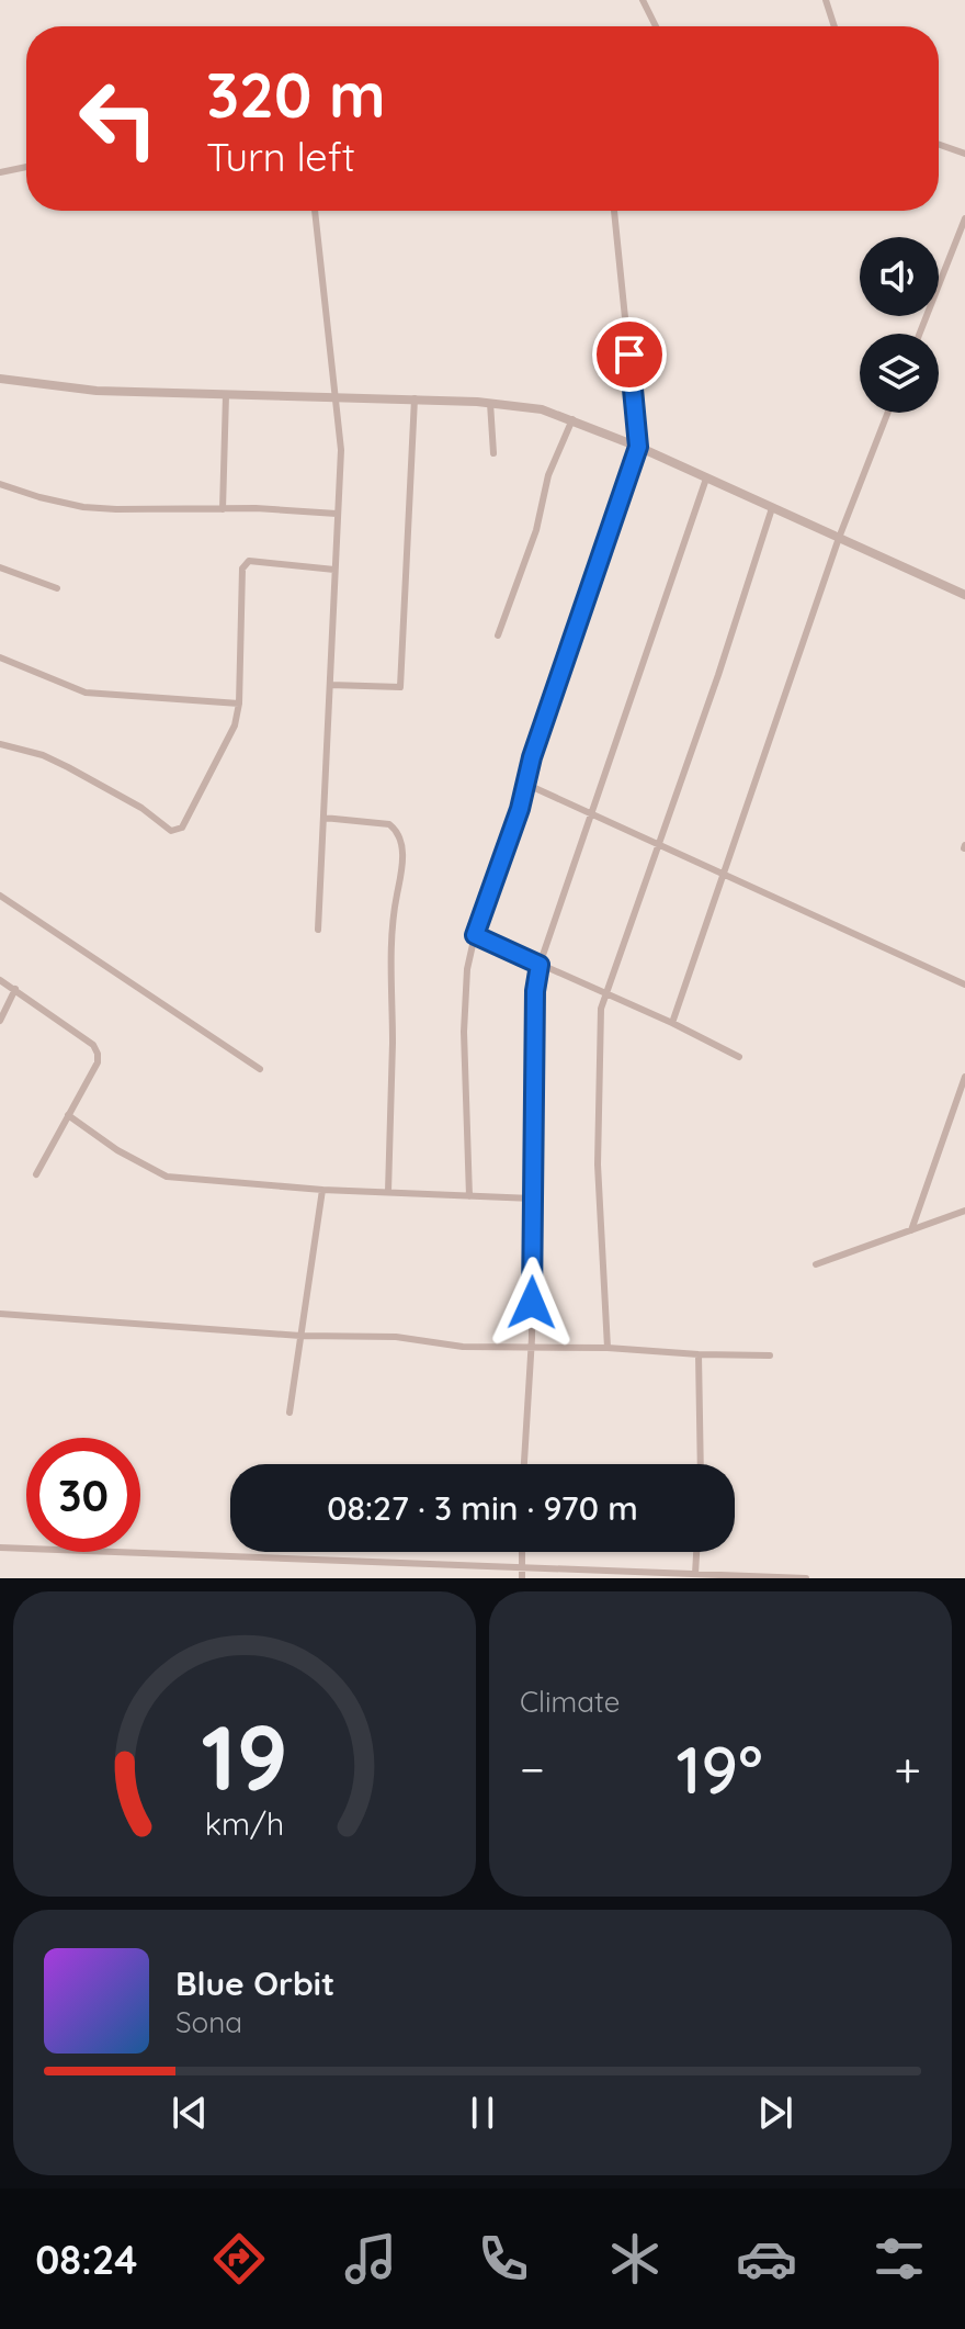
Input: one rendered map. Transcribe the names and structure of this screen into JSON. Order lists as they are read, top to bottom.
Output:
{
  "page": {
    "turn": ["320 m", "Turn left"],
    "limit": "30",
    "trip": "08:27 · 3 min · 970 m",
    "tile": "Climate",
    "heat": ["−", "19°", "+"],
    "song": ["Blue Orbit", "Sona"],
    "tabs": "08:24",
    "gauge": ["19", "km/h"]
  }
}
